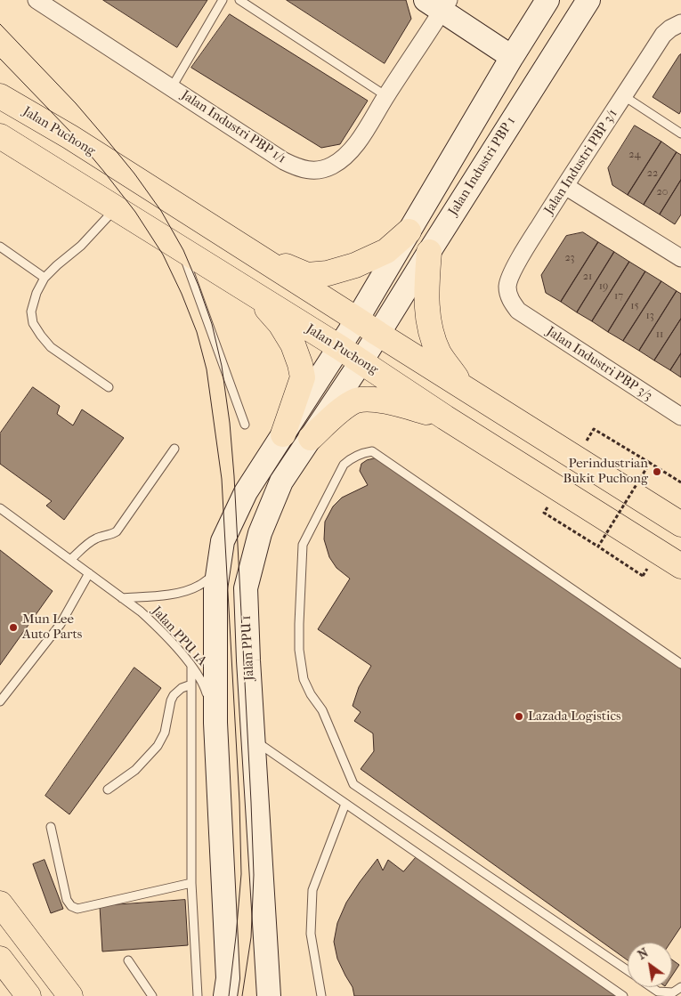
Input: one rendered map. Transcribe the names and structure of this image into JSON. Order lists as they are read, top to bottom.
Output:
{
  "streets": {
    "main road": ["Jalan Puchong", "Jalan Industri PBP 1", "Jalan PPU 1"],
    "street": ["Jalan Industri PBP 1/1", "Jalan Industri PBP 3/1", "Jalan Industri PBP 3/3"],
    "lane": ["Jalan PPU 1A"]
  },
  "crossings": [
    ["Jalan Puchong", "Jalan Industri PBP 1"],
    ["Jalan Puchong", "Jalan PPU 1"],
    ["Jalan Industri PBP 3/1", "Jalan Industri PBP 3/3"],
    ["Jalan Industri PBP 1", "Jalan PPU 1"]
  ],
  "places": ["Perindustrian Bukit Puchong", "Mun Lee Auto Parts", "Lazada Logistics"],
  "house_numbers": [
    "24",
    "22",
    "20",
    "23",
    "21",
    "19",
    "17",
    "15",
    "13",
    "11"
  ],
  "north": "top left"
}
